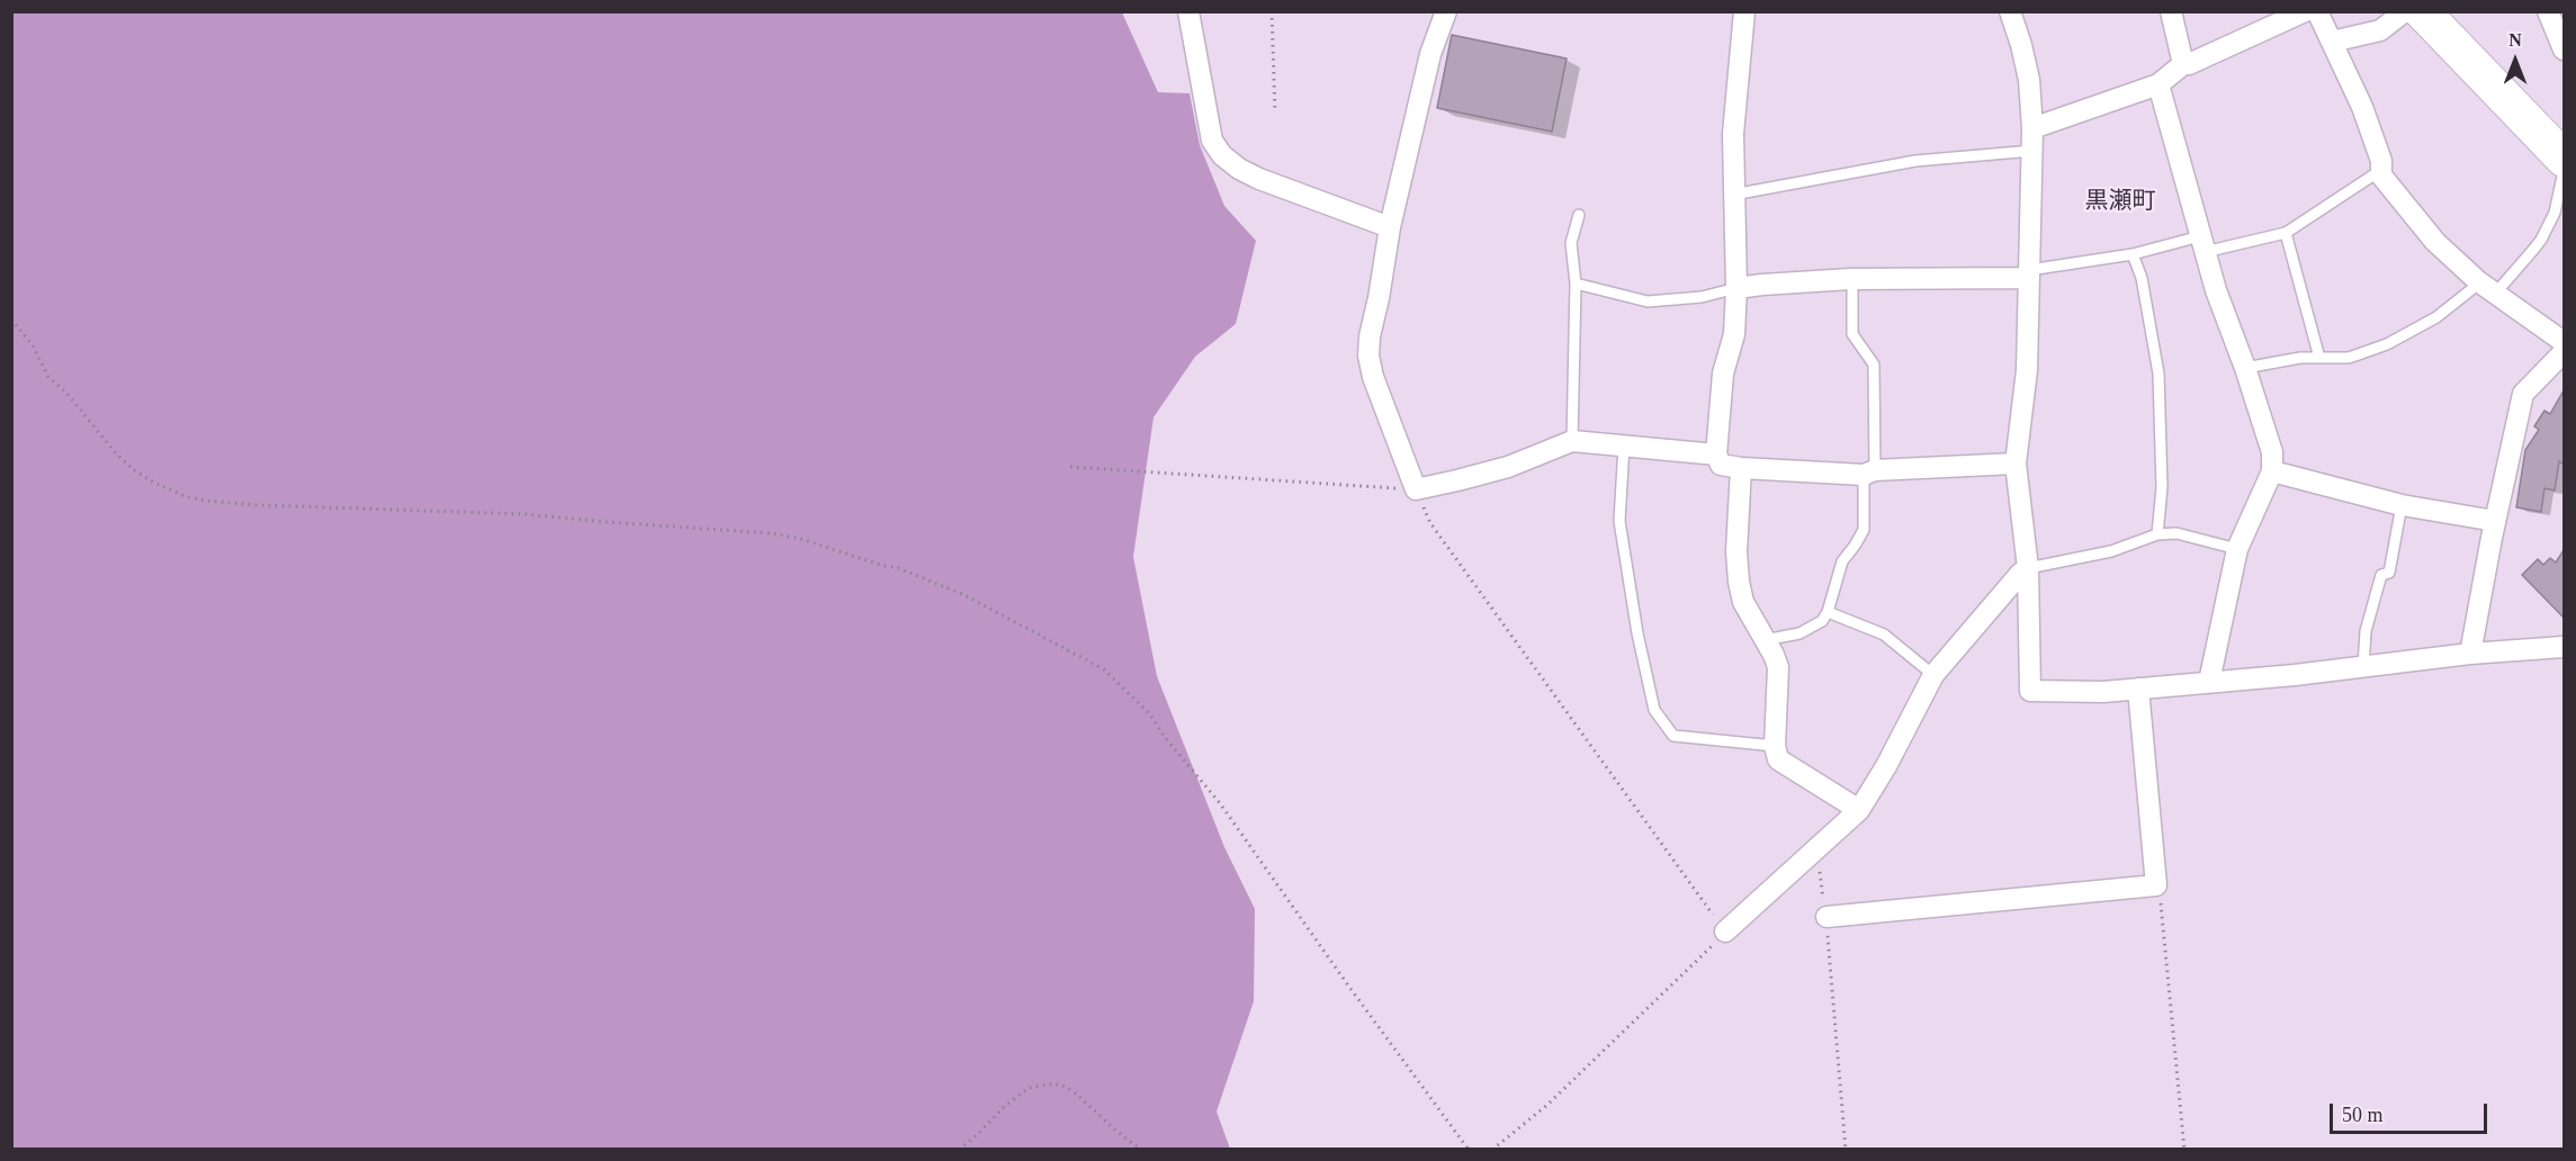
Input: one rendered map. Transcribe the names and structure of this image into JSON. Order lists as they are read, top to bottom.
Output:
{
  "districts": ["黒瀬町"],
  "scale_bar": "50 m",
  "north": "top"
}
